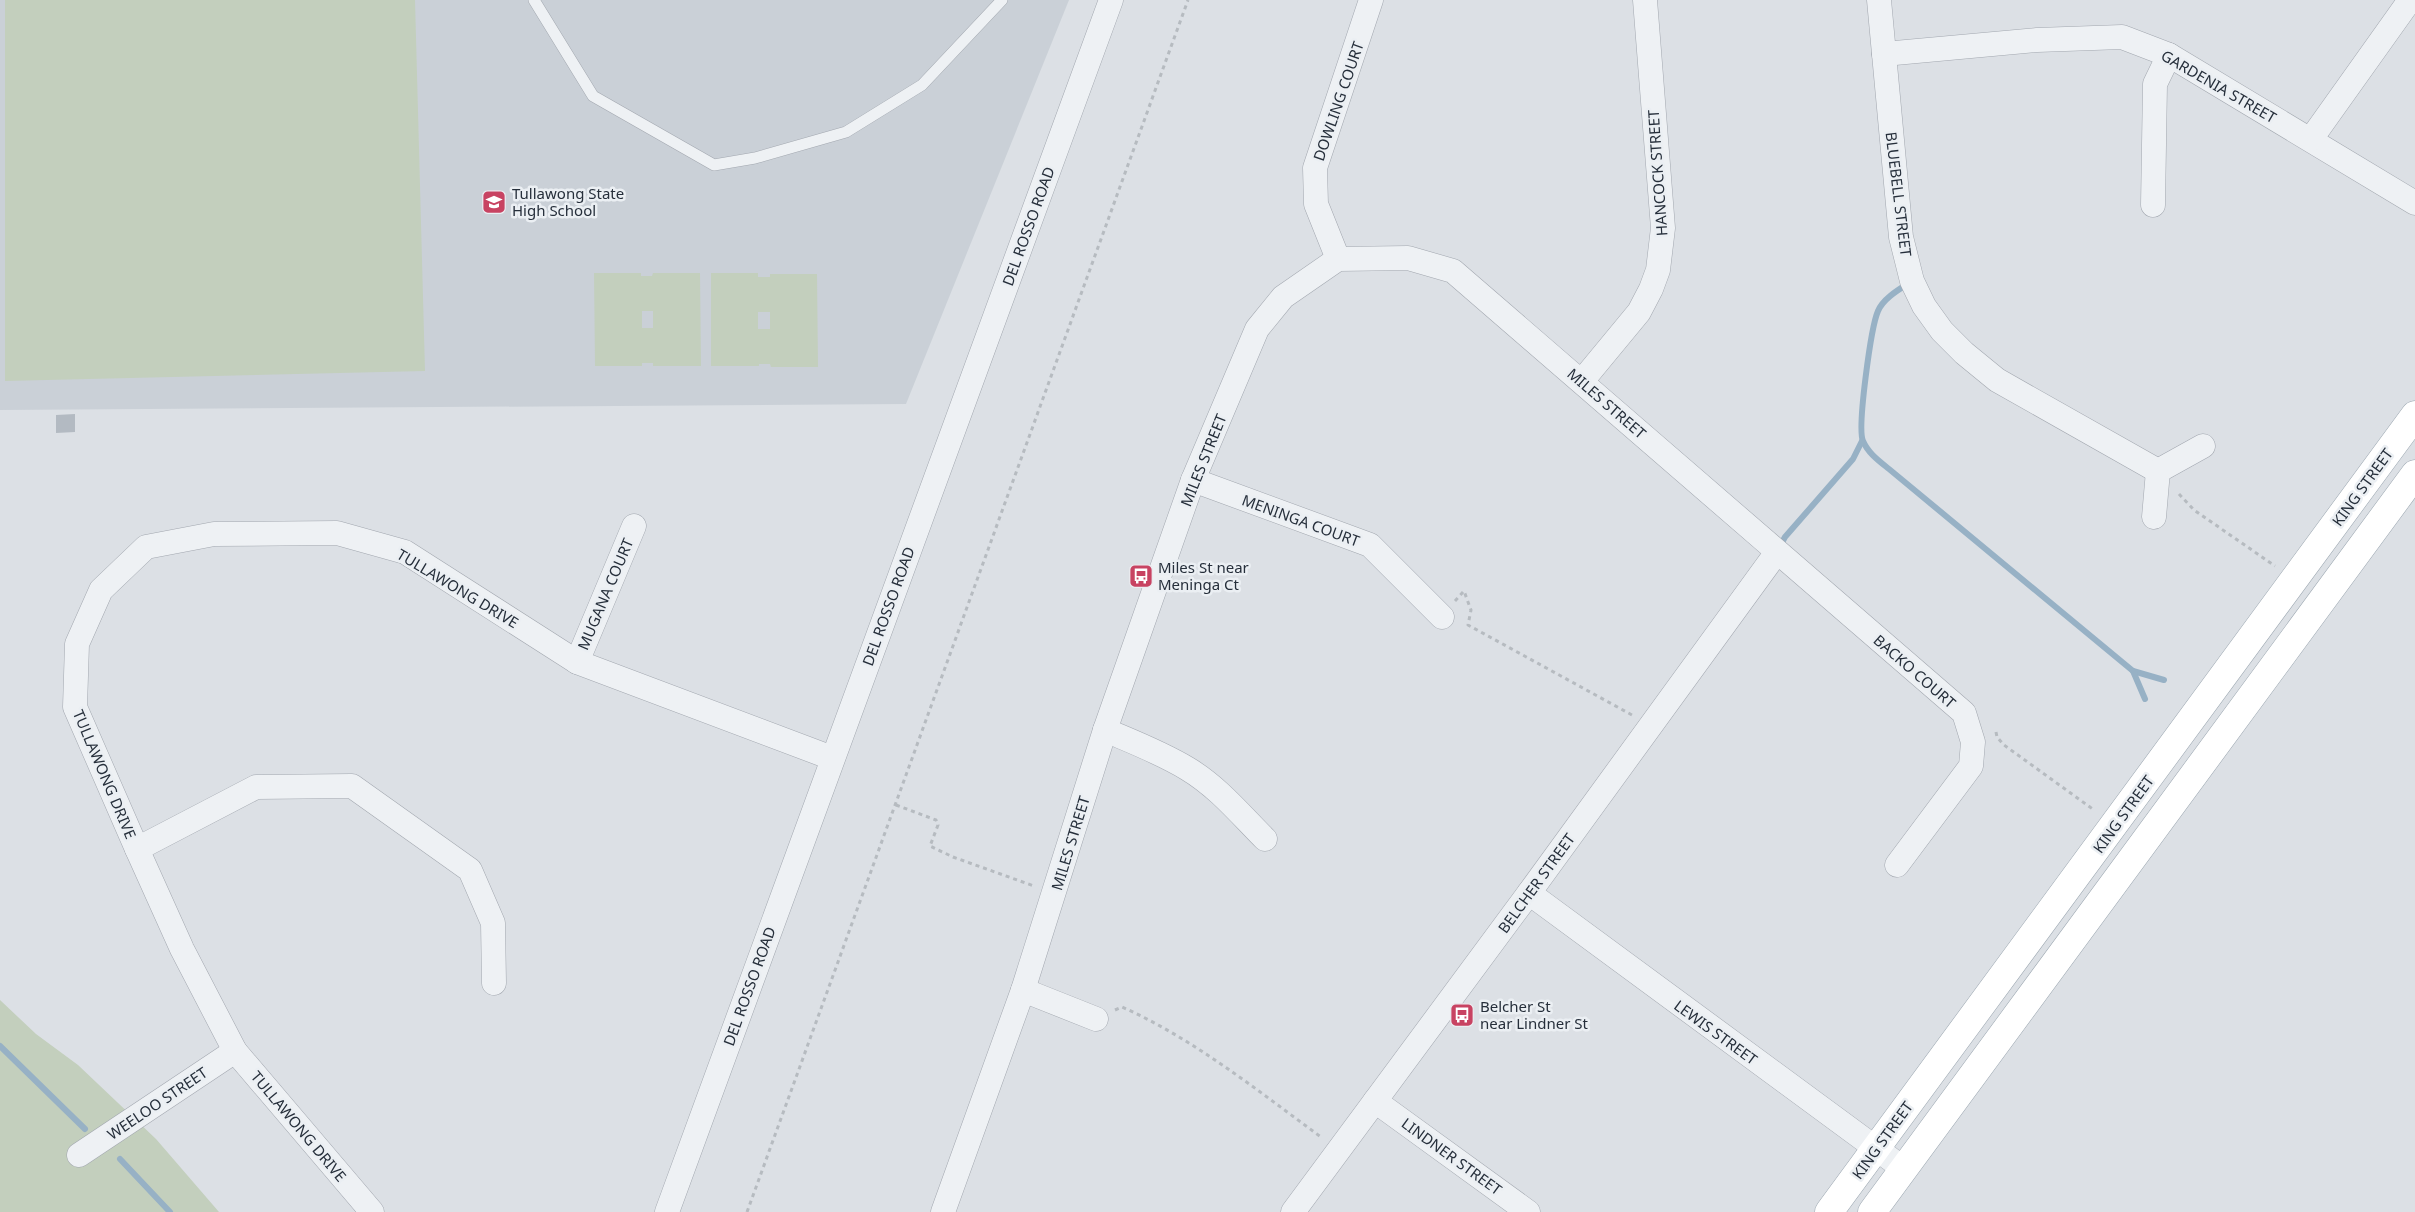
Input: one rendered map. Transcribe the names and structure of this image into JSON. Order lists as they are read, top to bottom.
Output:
{
  "streets": {
    "main road": ["KING STREET"],
    "street": [
      "GARDENIA STREET",
      "DOWLING COURT",
      "HANCOCK STREET",
      "BLUEBELL STREET",
      "DEL ROSSO ROAD",
      "MILES STREET",
      "MENINGA COURT",
      "TULLAWONG DRIVE",
      "MUGANA COURT",
      "BACKO COURT",
      "BELCHER STREET",
      "LEWIS STREET",
      "WEELOO STREET",
      "LINDNER STREET"
    ]
  },
  "crossings": [
    ["GARDENIA STREET", "BLUEBELL STREET"],
    ["DOWLING COURT", "MILES STREET"],
    ["HANCOCK STREET", "MILES STREET"],
    ["DEL ROSSO ROAD", "TULLAWONG DRIVE"],
    ["MILES STREET", "MENINGA COURT"],
    ["MILES STREET", "BACKO COURT"],
    ["MILES STREET", "BELCHER STREET"],
    ["KING STREET", "LEWIS STREET"],
    ["TULLAWONG DRIVE", "MUGANA COURT"],
    ["TULLAWONG DRIVE", "WEELOO STREET"],
    ["BACKO COURT", "BELCHER STREET"],
    ["BELCHER STREET", "LEWIS STREET"],
    ["BELCHER STREET", "LINDNER STREET"]
  ],
  "places": {
    "school or university": ["Tullawong State High School"],
    "bus stop": ["Miles St near Meninga Ct", "Belcher St near Lindner St"]
  }
}
